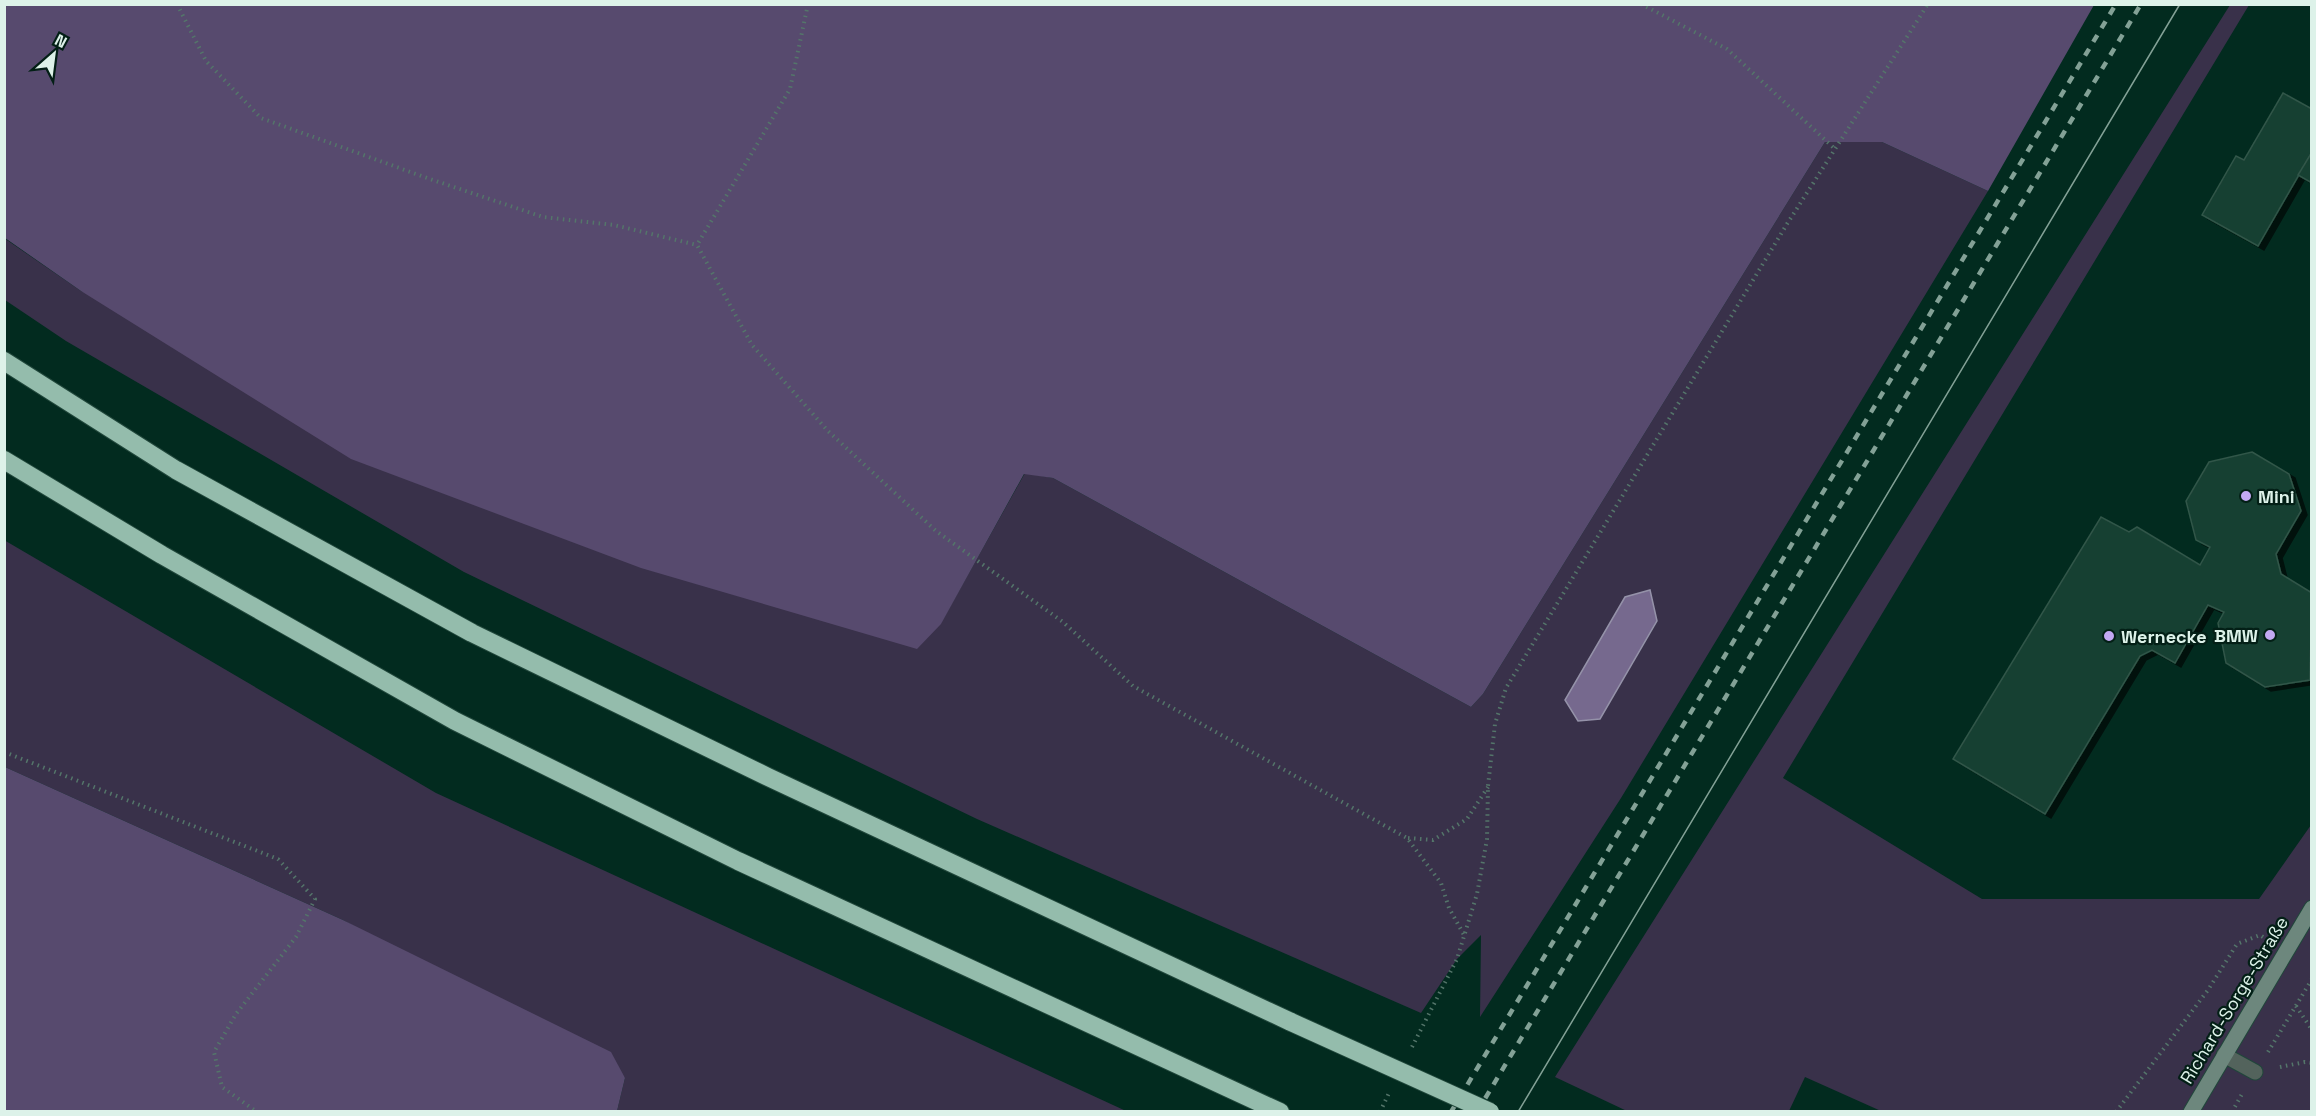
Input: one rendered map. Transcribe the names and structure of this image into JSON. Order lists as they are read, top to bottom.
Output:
{
  "streets": {
    "main road": ["Richard-Sorge-Straße"]
  },
  "places": ["Mini", "BMW", "Wernecke"],
  "north": "top right"
}
